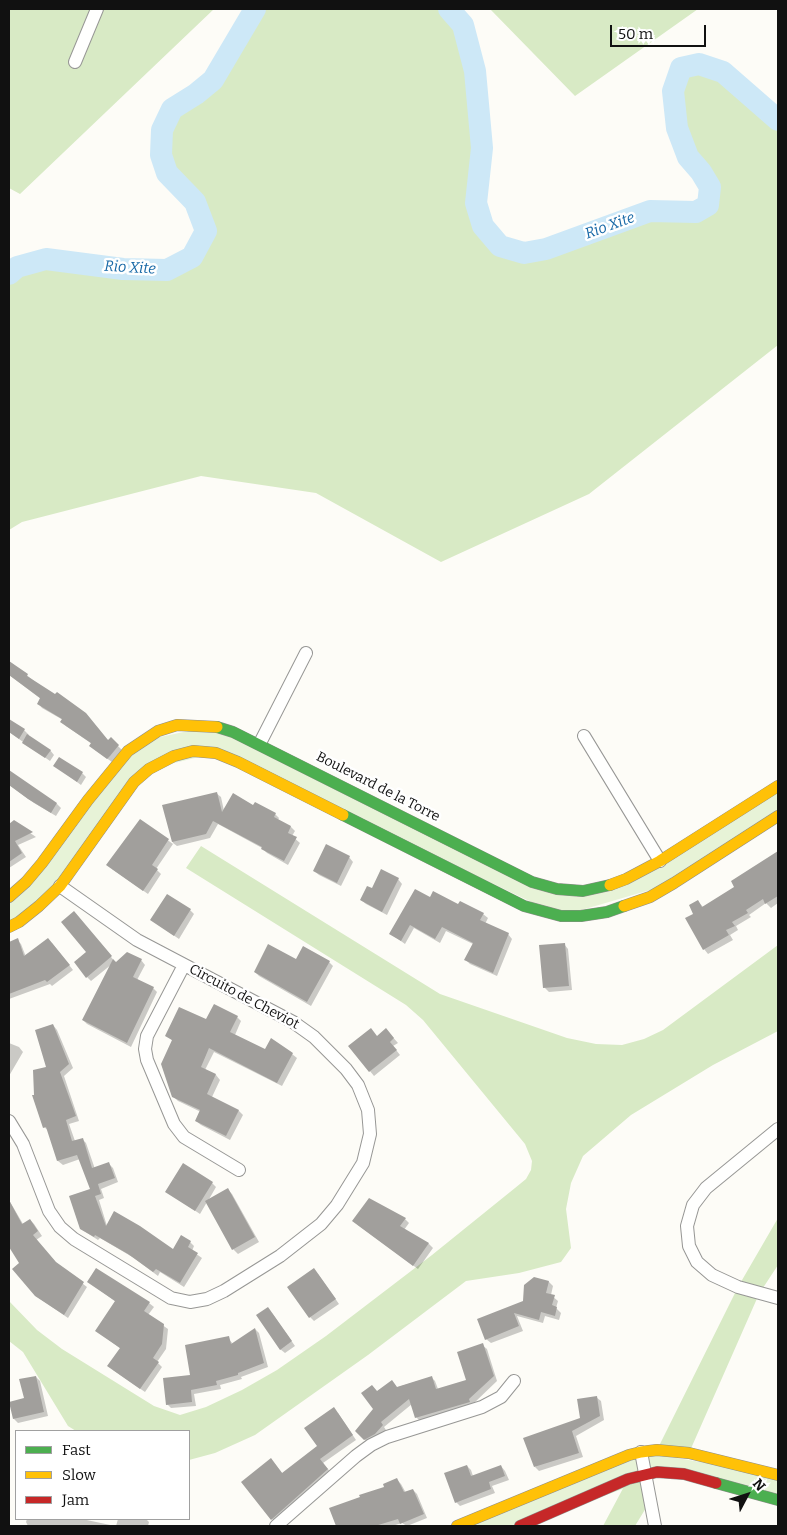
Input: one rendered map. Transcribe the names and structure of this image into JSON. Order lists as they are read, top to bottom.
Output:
{
  "streets": {
    "street": ["Boulevard de la Torre", "Circuito de Cheviot"]
  },
  "water": ["Rio Xite"],
  "legend": ["Fast", "Slow", "Jam"],
  "scale_bar": "50 m",
  "north": "top right"
}
